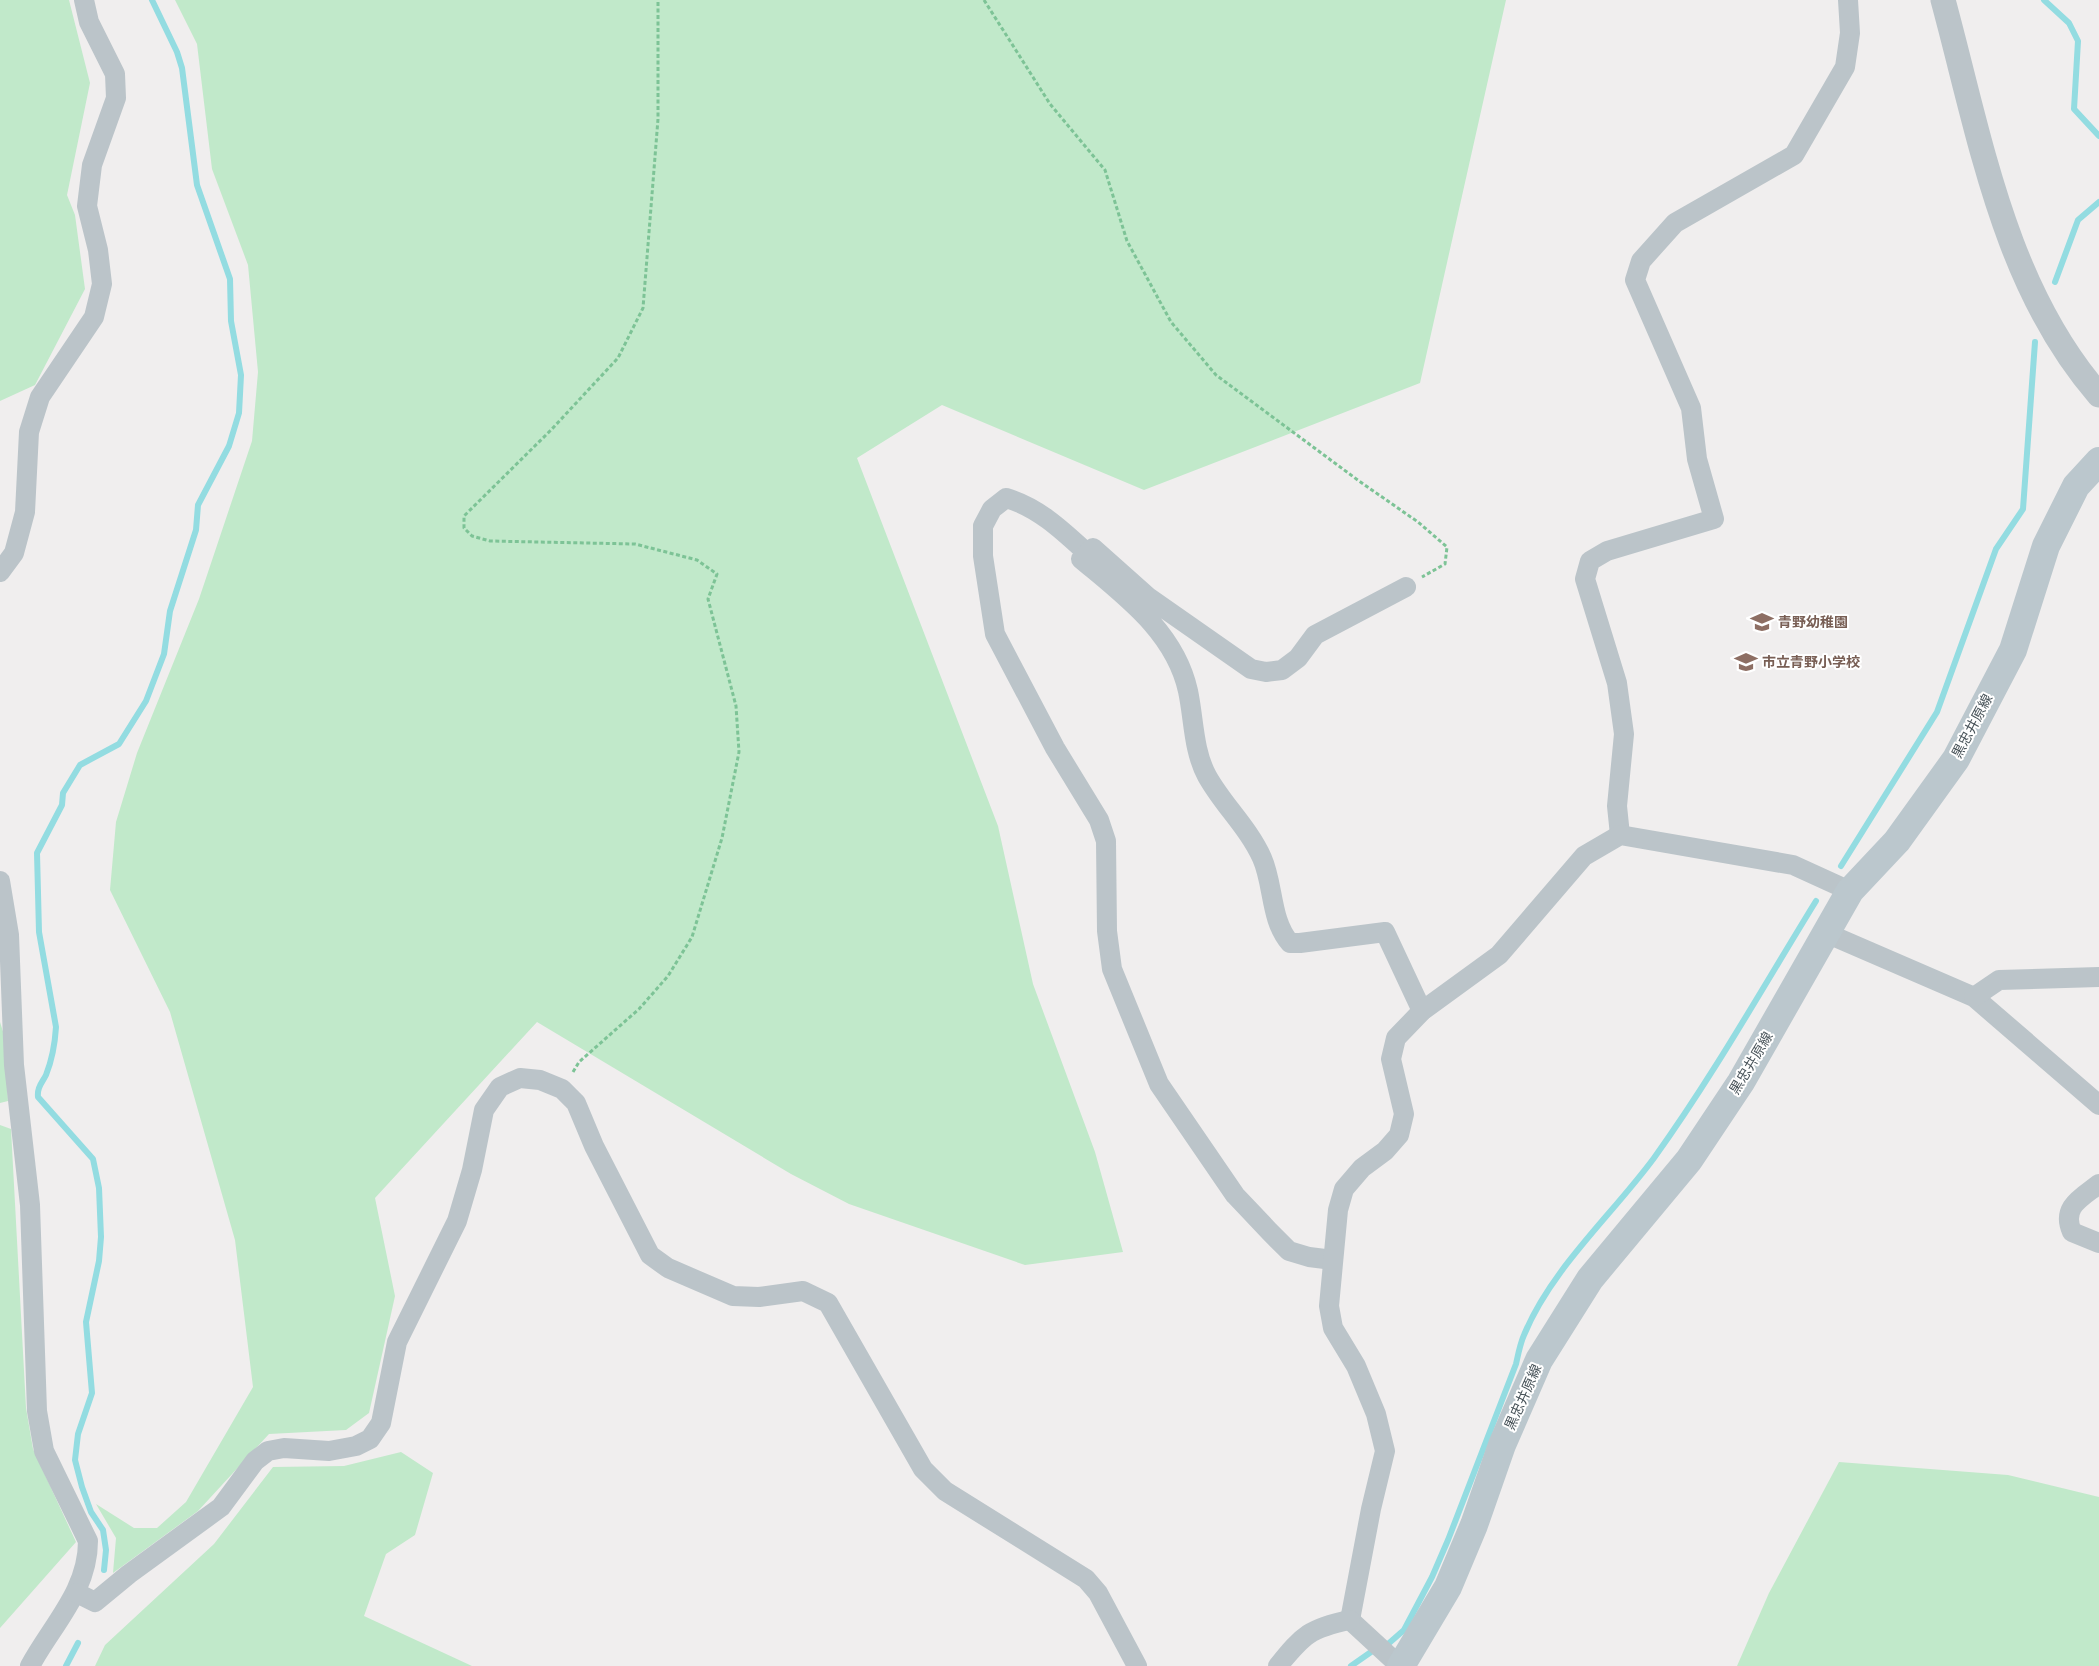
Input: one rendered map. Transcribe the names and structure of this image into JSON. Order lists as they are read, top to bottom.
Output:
{
  "streets": {
    "main road": ["黒忠井原線"]
  },
  "places": {
    "school or university": ["青野幼稚園", "市立青野小学校"]
  }
}
